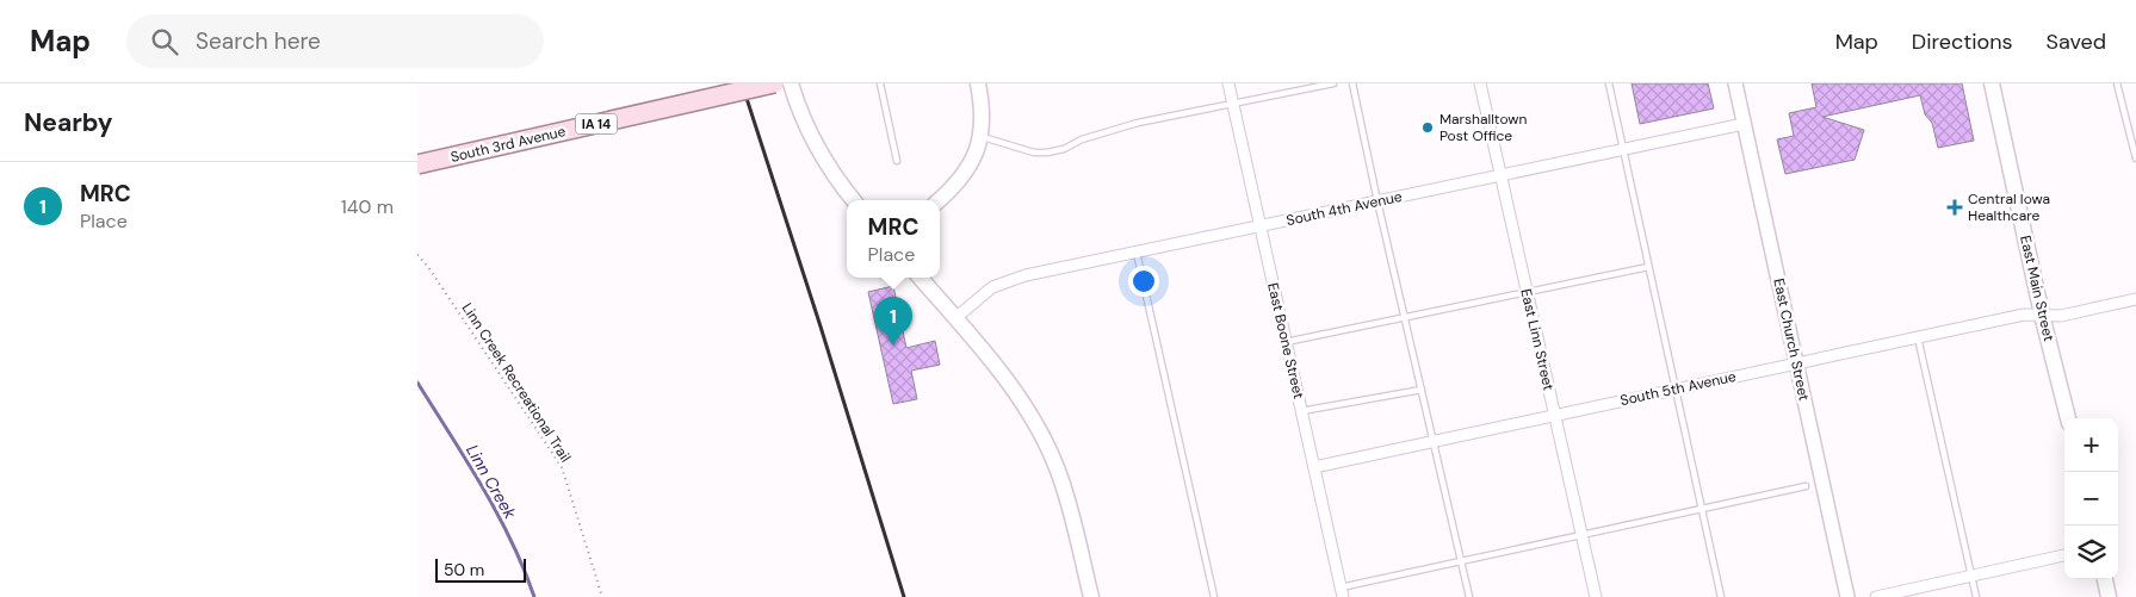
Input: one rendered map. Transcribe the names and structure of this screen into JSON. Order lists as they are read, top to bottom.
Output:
{
  "streets": {
    "main road": ["IA 14", "South 3rd Avenue", "East Main Street"],
    "street": [
      "South 4th Avenue",
      "East Linn Street",
      "East Church Street",
      "East Boone Street",
      "South 5th Avenue"
    ],
    "path": ["Linn Creek Recreational Trail"]
  },
  "crossings": [
    ["South 4th Avenue", "East Linn Street"],
    ["South 4th Avenue", "East Church Street"],
    ["South 4th Avenue", "East Boone Street"],
    ["East Main Street", "South 5th Avenue"],
    ["East Linn Street", "South 5th Avenue"],
    ["East Church Street", "South 5th Avenue"],
    ["East Boone Street", "South 5th Avenue"]
  ],
  "water": ["Linn Creek"],
  "places": {
    "other": ["Marshalltown Post Office"],
    "health": ["Central Iowa Healthcare"]
  },
  "scale_bar": "50 m",
  "page": {
    "header": "Map",
    "search": "Search here",
    "nav": ["Map", "Directions", "Saved"],
    "heading": "Nearby",
    "list": [
      {
        "mark": "1",
        "name": "MRC",
        "note": "Place",
        "value": "140 m"
      }
    ],
    "popup": ["MRC", "Place"],
    "pins": "1",
    "map_buttons": ["+", "−"],
    "scale": "50 m"
  }
}
